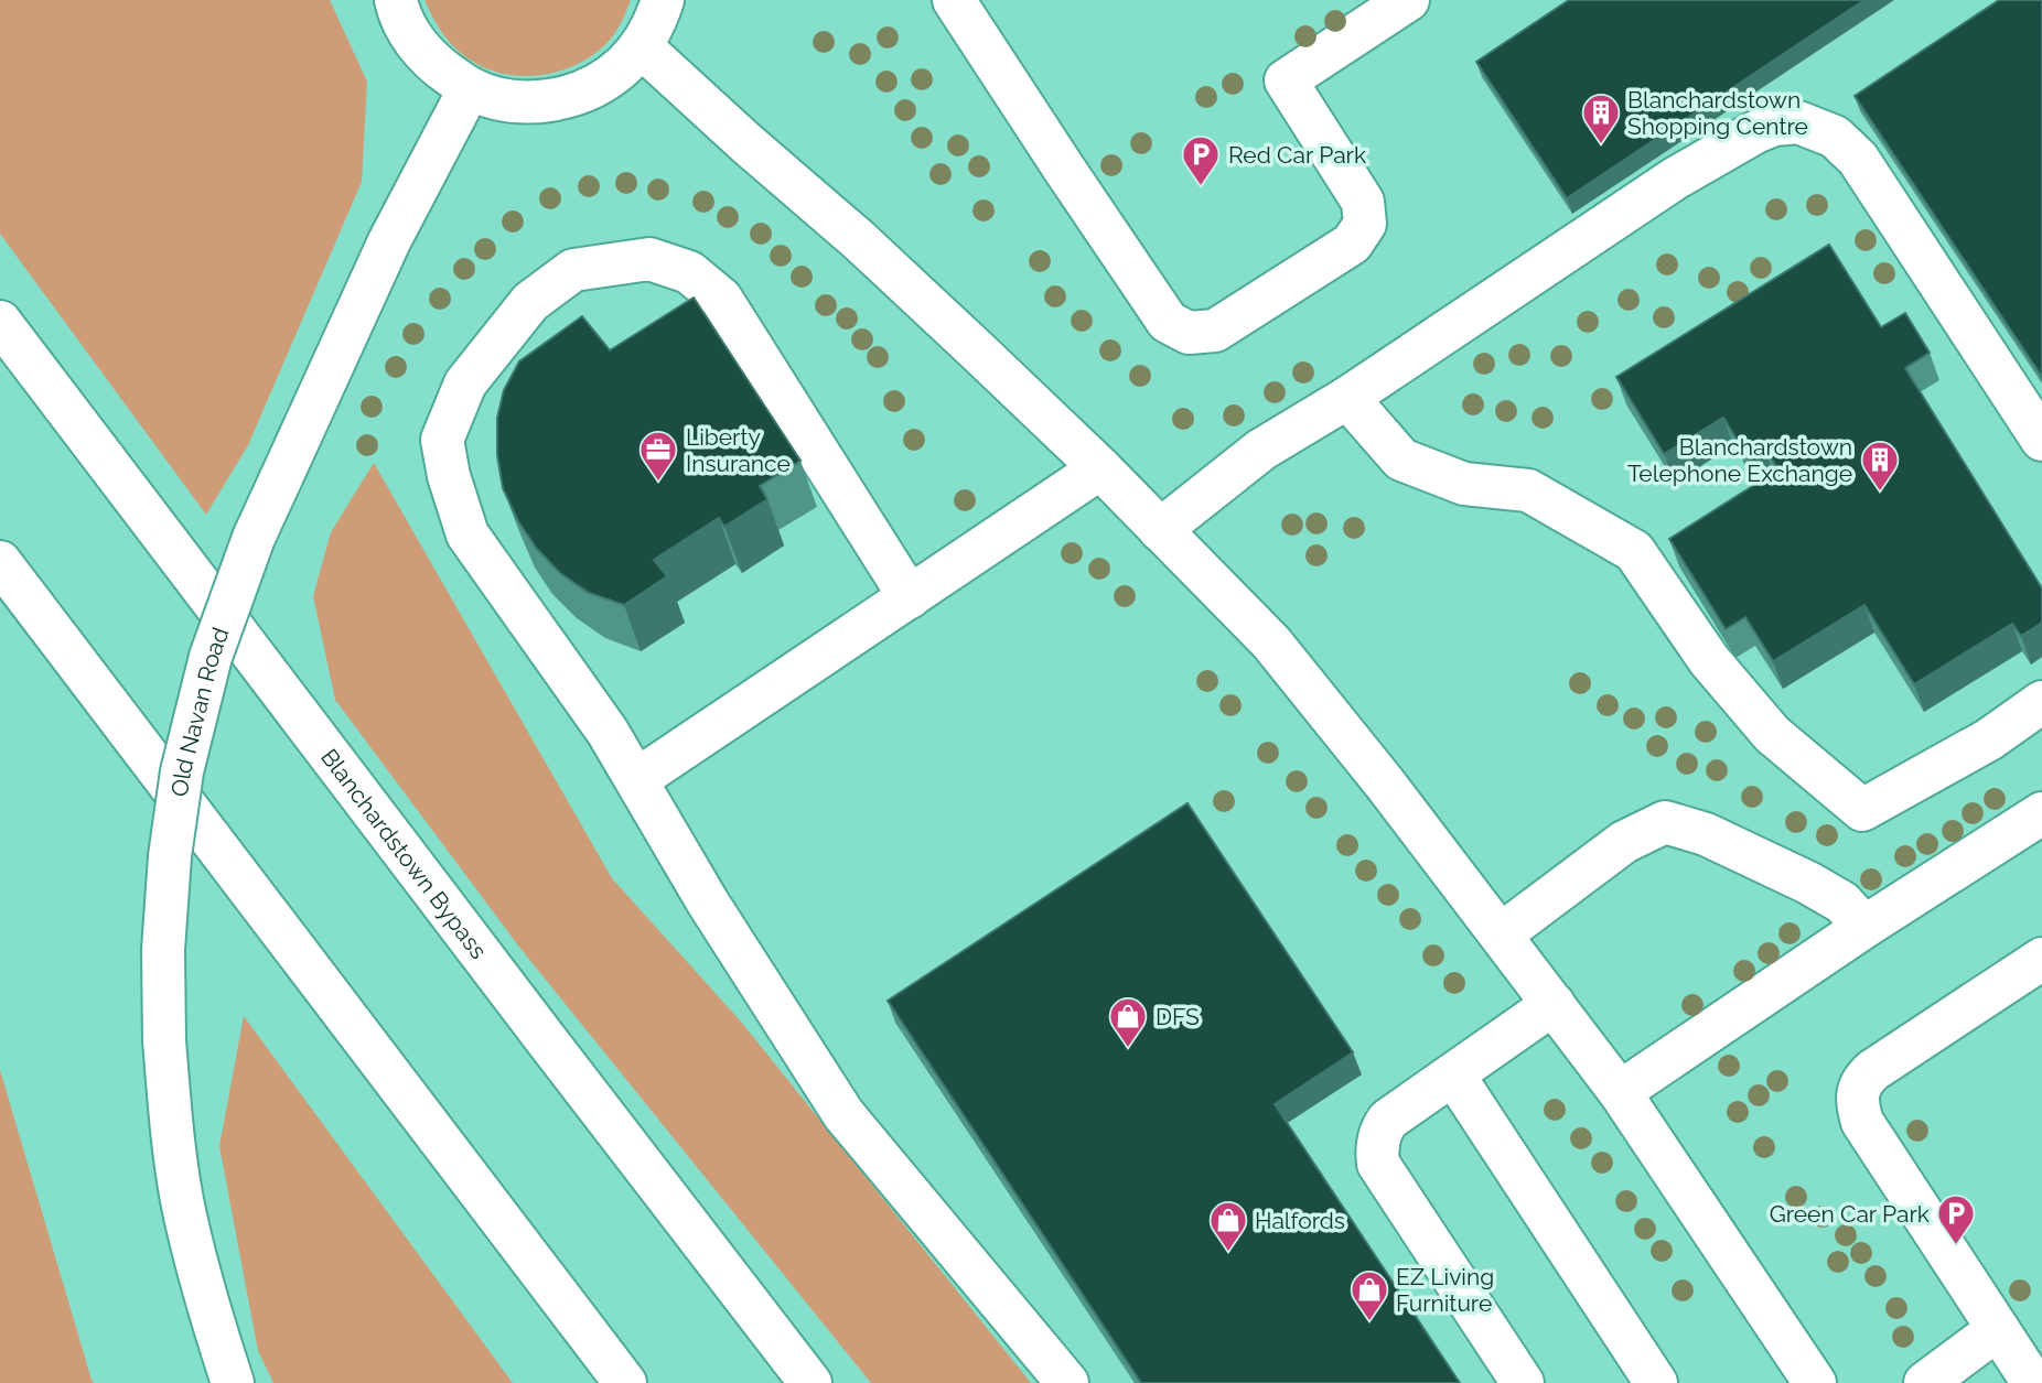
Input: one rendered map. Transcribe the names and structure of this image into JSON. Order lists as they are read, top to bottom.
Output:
{
  "streets": {
    "main road": ["Old Navan Road", "Blanchardstown Bypass"]
  },
  "places": {
    "building": ["Blanchardstown Shopping Centre", "Blanchardstown Telephone Exchange"],
    "parking": ["Red Car Park", "Green Car Park"],
    "office": ["Liberty Insurance"],
    "shop": ["DFS", "Halfords", "EZ Living Furniture"]
  }
}
